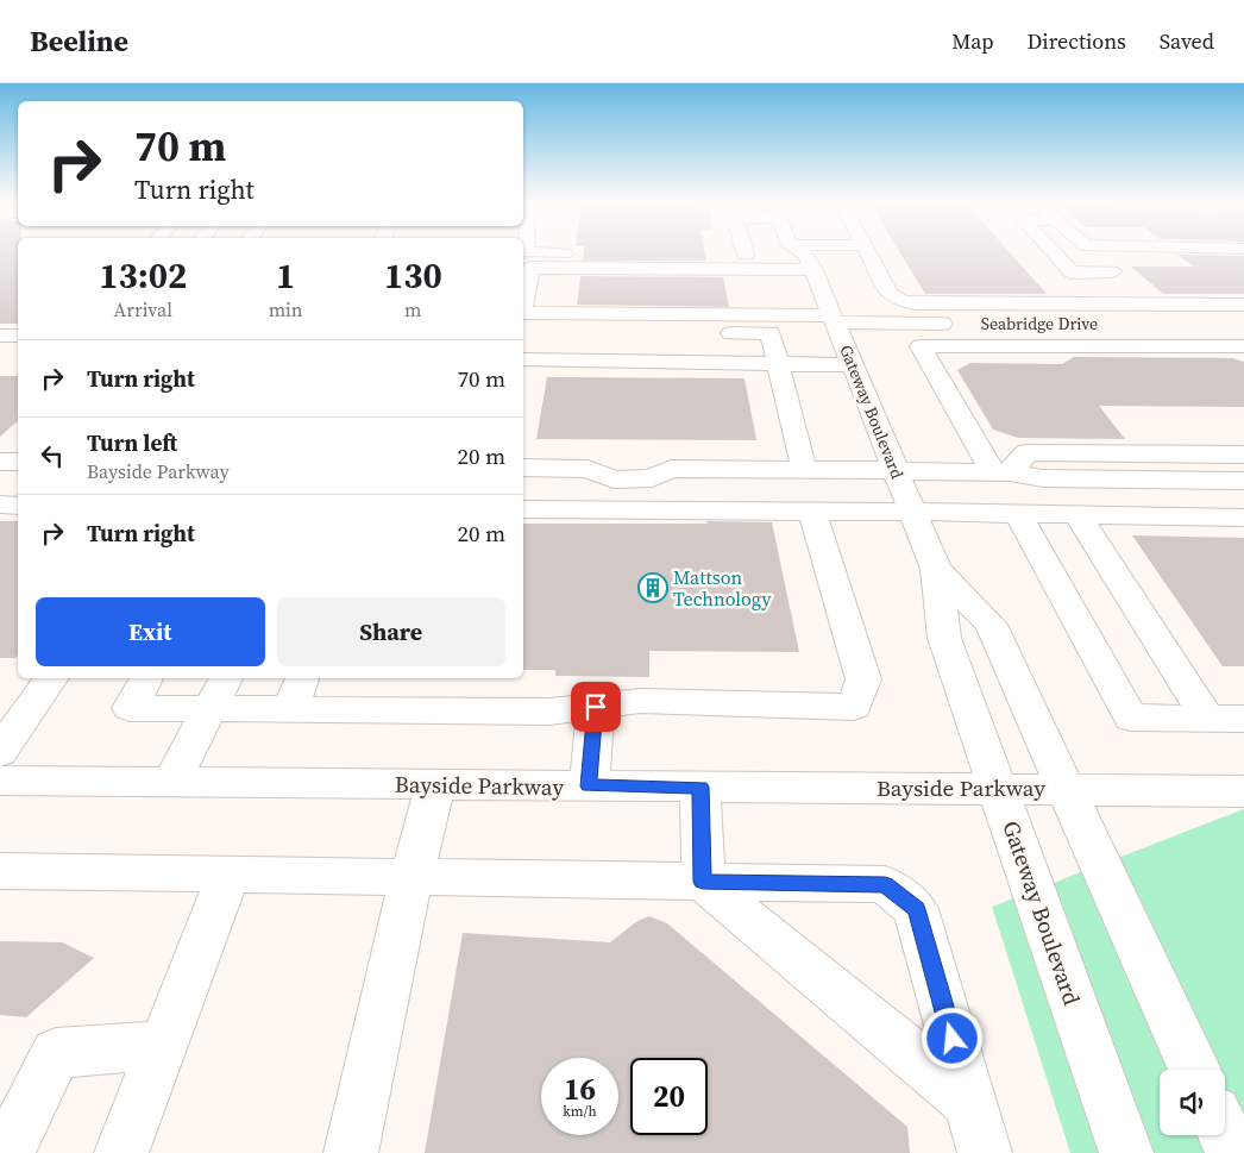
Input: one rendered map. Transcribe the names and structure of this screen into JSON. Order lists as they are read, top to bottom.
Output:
{
  "streets": {
    "street": ["Seabridge Drive", "Gateway Boulevard", "Bayside Parkway"]
  },
  "crossings": [
    ["Seabridge Drive", "Gateway Boulevard"],
    ["Gateway Boulevard", "Bayside Parkway"]
  ],
  "places": {
    "building": ["Mattson Technology"]
  },
  "page": {
    "header": "Beeline",
    "nav": ["Map", "Directions", "Saved"],
    "turn": ["70 m", "Turn right"],
    "eta": [
      "13:02",
      "Arrival",
      "1",
      "min",
      "130",
      "m"
    ],
    "list": [
      {
        "name": "Turn right",
        "value": "70 m"
      },
      {
        "name": "Turn left",
        "note": "Bayside Parkway",
        "value": "20 m"
      },
      {
        "name": "Turn right",
        "value": "20 m"
      }
    ],
    "buttons": ["Exit", "Share"],
    "speed": "16 km/h",
    "limit": "20"
  }
}
